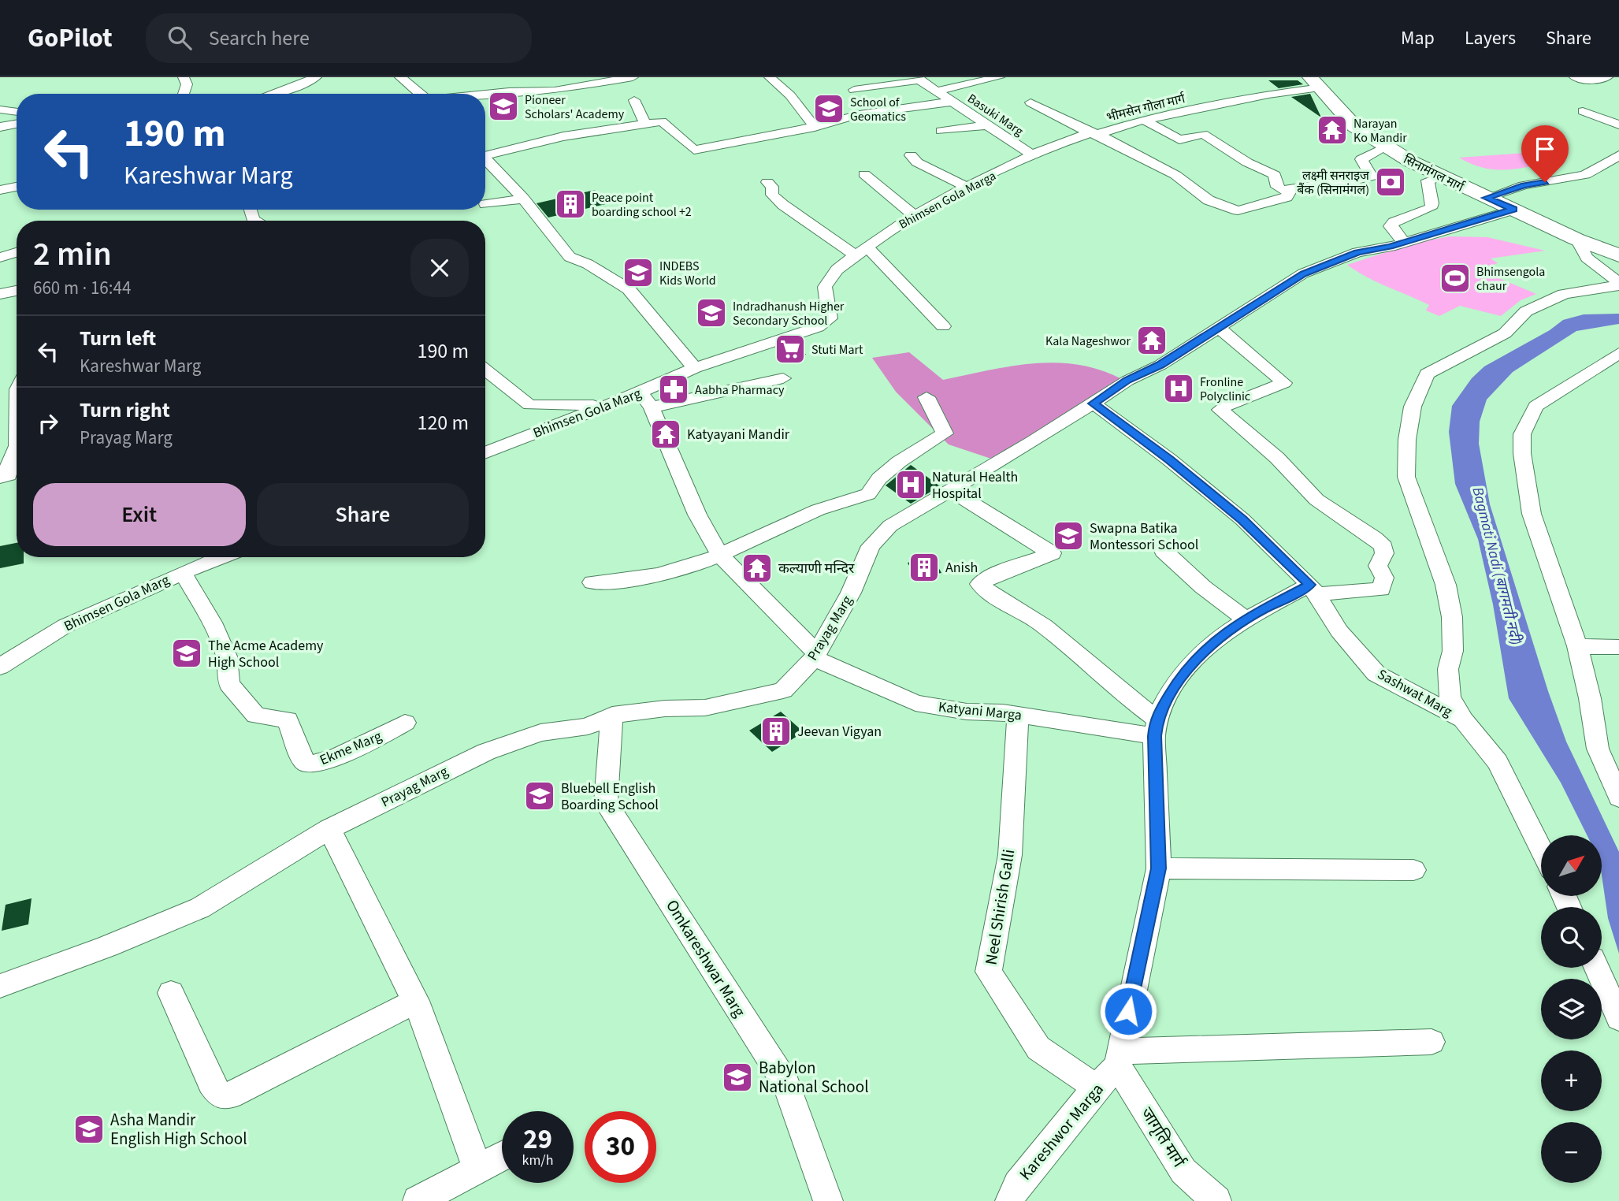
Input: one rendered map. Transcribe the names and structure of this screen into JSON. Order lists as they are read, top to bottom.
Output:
{
  "streets": {
    "main road": ["सिनामंगल मार्ग"],
    "street": [
      "भीमसेन गोला मार्ग",
      "Basuki Marg",
      "Bhimsen Gola Marga",
      "Bhimsen Gola Marg",
      "Prayag Marg",
      "Sashwat Marg",
      "Katyani Marga",
      "Ekme Marg",
      "Neel Shirish Galli",
      "Omkareshwar Marg",
      "Kareshwor Marga",
      "जागृति मार्ग"
    ]
  },
  "crossings": [
    ["भीमसेन गोला मार्ग", "Basuki Marg"],
    ["भीमसेन गोला मार्ग", "सिनामंगल मार्ग"],
    ["भीमसेन गोला मार्ग", "Bhimsen Gola Marga"],
    ["Basuki Marg", "Bhimsen Gola Marga"],
    ["सिनामंगल मार्ग", "Prayag Marg"],
    ["Bhimsen Gola Marga", "Bhimsen Gola Marg"],
    ["Bhimsen Gola Marg", "Ekme Marg"],
    ["Prayag Marg", "Sashwat Marg"],
    ["Prayag Marg", "Katyani Marga"],
    ["Prayag Marg", "Omkareshwar Marg"],
    ["Katyani Marga", "Neel Shirish Galli"],
    ["Neel Shirish Galli", "Kareshwor Marga"],
    ["Kareshwor Marga", "जागृति मार्ग"]
  ],
  "water": ["Bagmati Nadi (बागमती नदी)"],
  "places": {
    "school or university": [
      "Pioneer Scholars' Academy",
      "School of Geomatics",
      "INDEBS Kids World",
      "Indradhanush Higher Secondary School",
      "Swapna Batika Montessori School",
      "The Acme Academy High School",
      "Bluebell English Boarding School",
      "Babylon National School",
      "Asha Mandir English High School"
    ],
    "temple": [
      "Narayan Ko Mandir",
      "Kala Nageshwor",
      "Katyayani Mandir",
      "कल्याणी मन्दिर"
    ],
    "bank": ["लक्ष्मी सनराइज बैंक (सिनामंगल)"],
    "building": ["Peace point boarding school +2", "Anish", "Jeevan Vigyan"],
    "sports": ["Bhimsengola chaur"],
    "supermarket": ["Stuti Mart"],
    "hospital": ["Fronline Polyclinic", "Natural Health Hospital"],
    "pharmacy": ["Aabha Pharmacy"]
  },
  "north": "top right",
  "page": {
    "header": "GoPilot",
    "search": "Search here",
    "nav": ["Map", "Layers", "Share"],
    "turn": ["190 m", "Kareshwar Marg"],
    "heading": ["2 min", "660 m · 16:44"],
    "list": [
      {
        "name": "Turn left",
        "note": "Kareshwar Marg",
        "value": "190 m"
      },
      {
        "name": "Turn right",
        "note": "Prayag Marg",
        "value": "120 m"
      }
    ],
    "buttons": ["Exit", "Share"],
    "map_buttons": ["+", "−"],
    "speed": "29 km/h",
    "limit": "30"
  }
}
